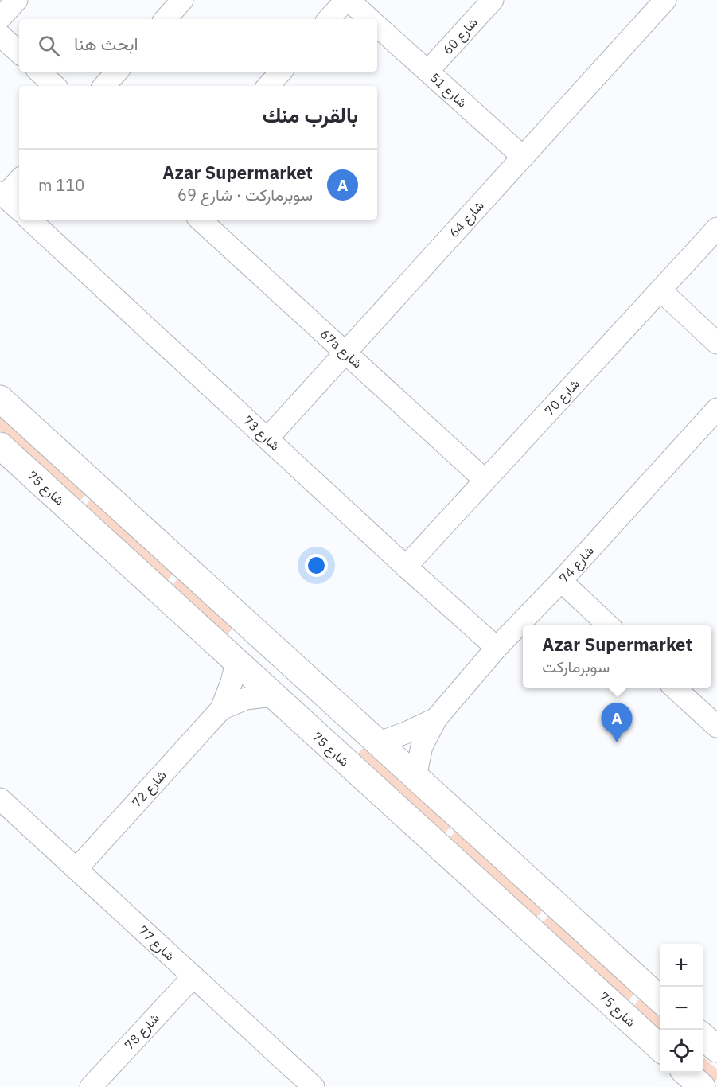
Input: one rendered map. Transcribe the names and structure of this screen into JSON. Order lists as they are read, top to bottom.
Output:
{
  "streets": {
    "street": [
      "شارع 60",
      "شارع 51",
      "شارع 64",
      "67a شارع",
      "شارع 70",
      "شارع 73",
      "شارع 75",
      "شارع 74",
      "شارع 72",
      "شارع 77",
      "شارع 78"
    ]
  },
  "crossings": [
    ["شارع 60", "شارع 51"],
    ["شارع 51", "شارع 64"],
    ["شارع 64", "67a شارع"],
    ["شارع 64", "شارع 73"],
    ["67a شارع", "شارع 70"],
    ["شارع 70", "شارع 73"],
    ["شارع 73", "شارع 74"],
    ["شارع 75", "شارع 72"],
    ["شارع 72", "شارع 77"],
    ["شارع 77", "شارع 78"]
  ],
  "page": {
    "search": "ابحث هنا",
    "heading": "بالقرب منك",
    "list": [
      {
        "mark": "A",
        "name": "Azar Supermarket",
        "note": "سوبرماركت · شارع 69",
        "value": "110 m"
      }
    ],
    "popup": ["Azar Supermarket", "سوبرماركت"],
    "pins": "A",
    "map_buttons": ["+", "−"]
  }
}
